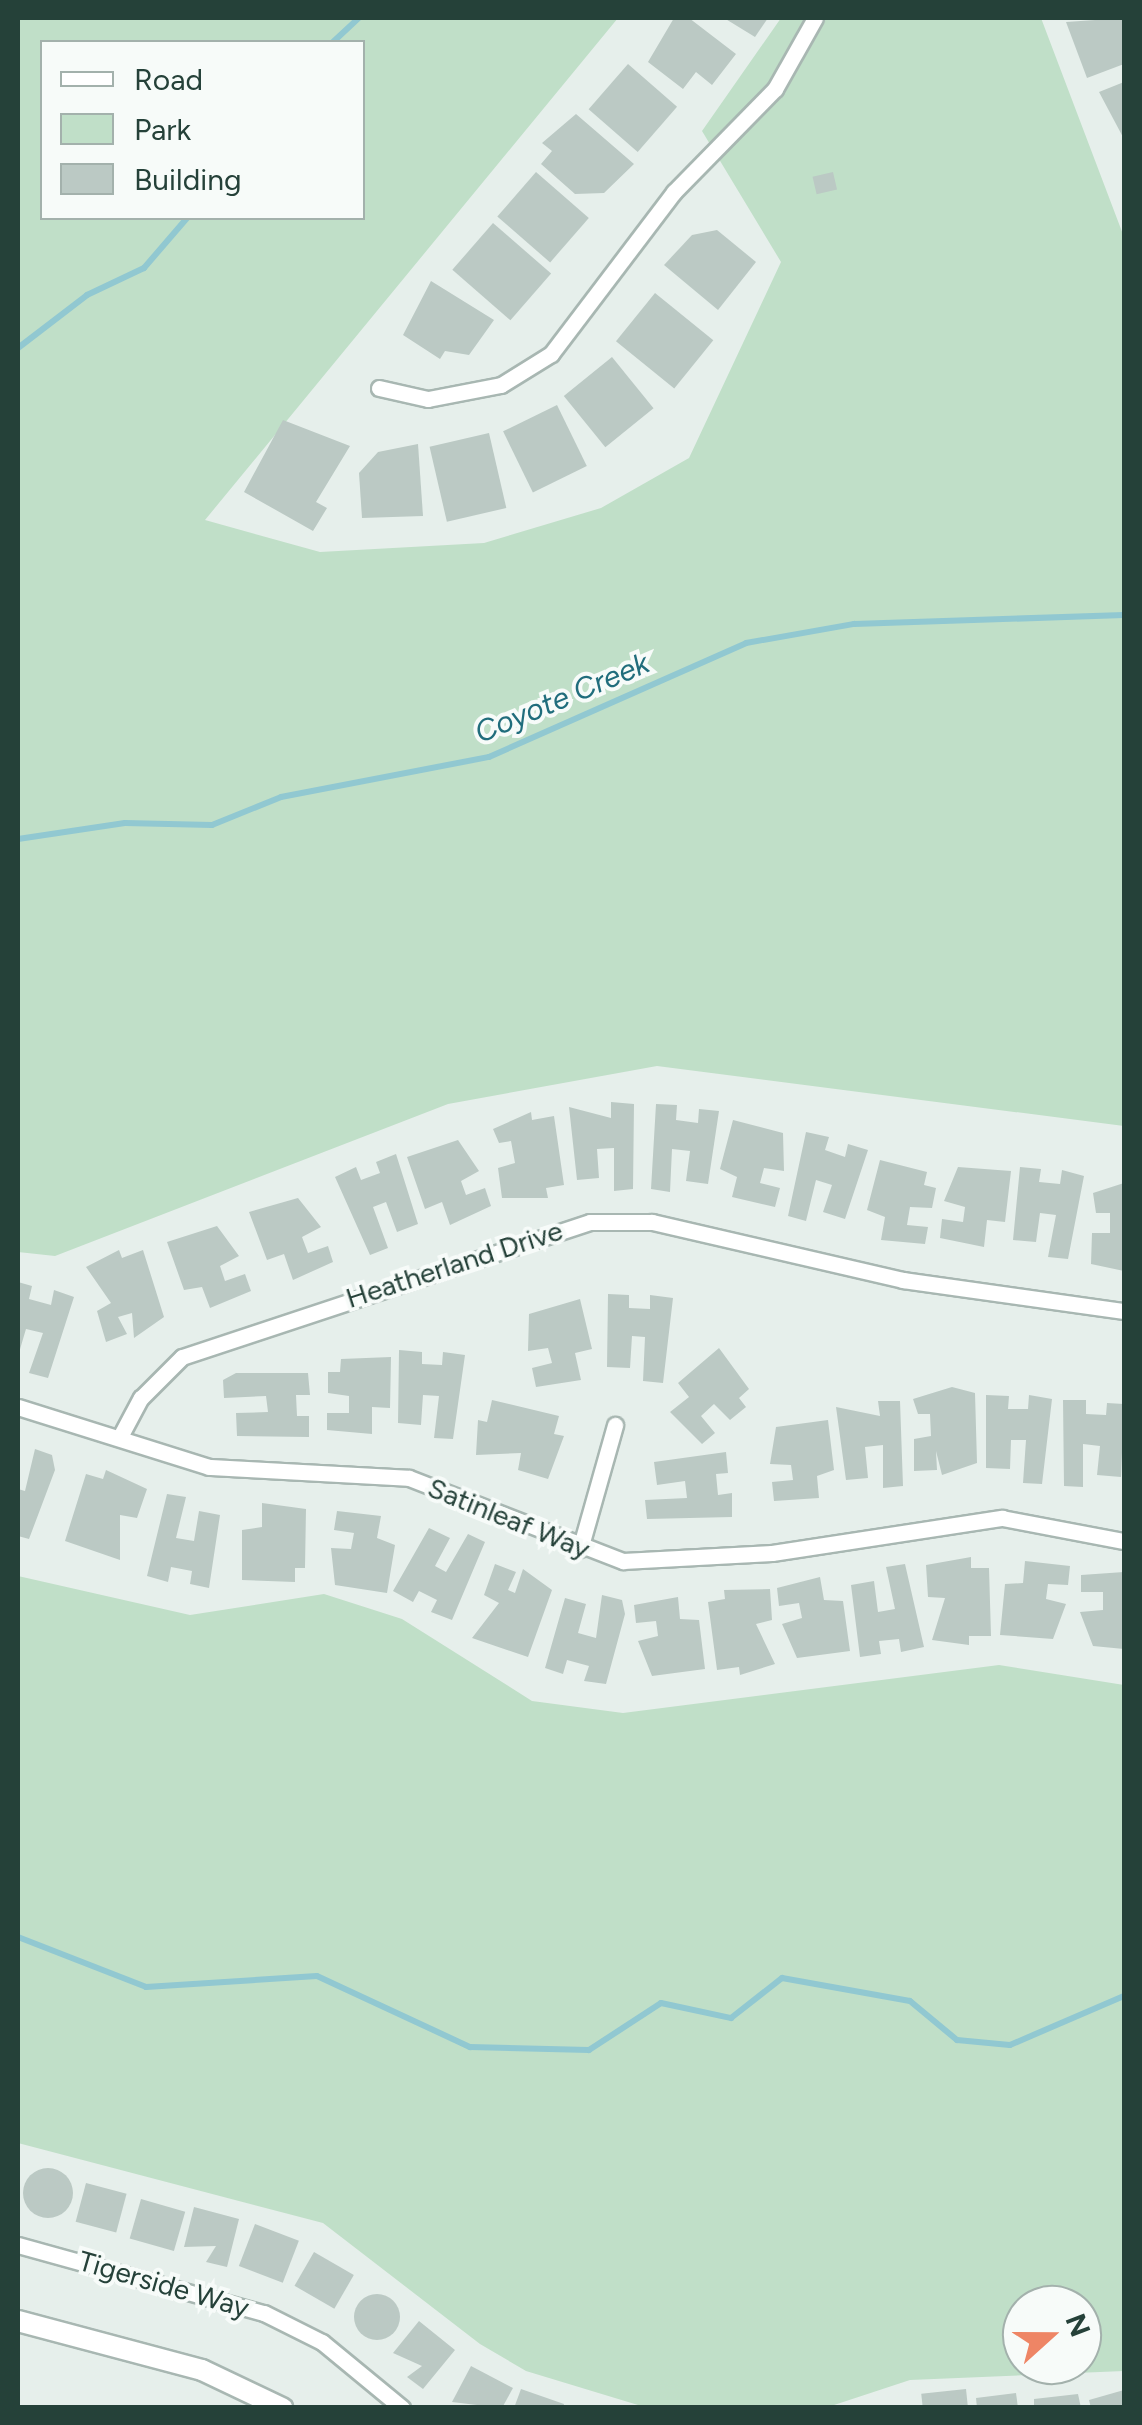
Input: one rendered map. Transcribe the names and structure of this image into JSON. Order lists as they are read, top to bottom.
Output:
{
  "streets": {
    "street": ["Heatherland Drive", "Satinleaf Way", "Tigerside Way"]
  },
  "crossings": [
    ["Heatherland Drive", "Satinleaf Way"]
  ],
  "water": ["Coyote Creek"],
  "legend": ["Road", "Park", "Building"],
  "north": "right"
}
